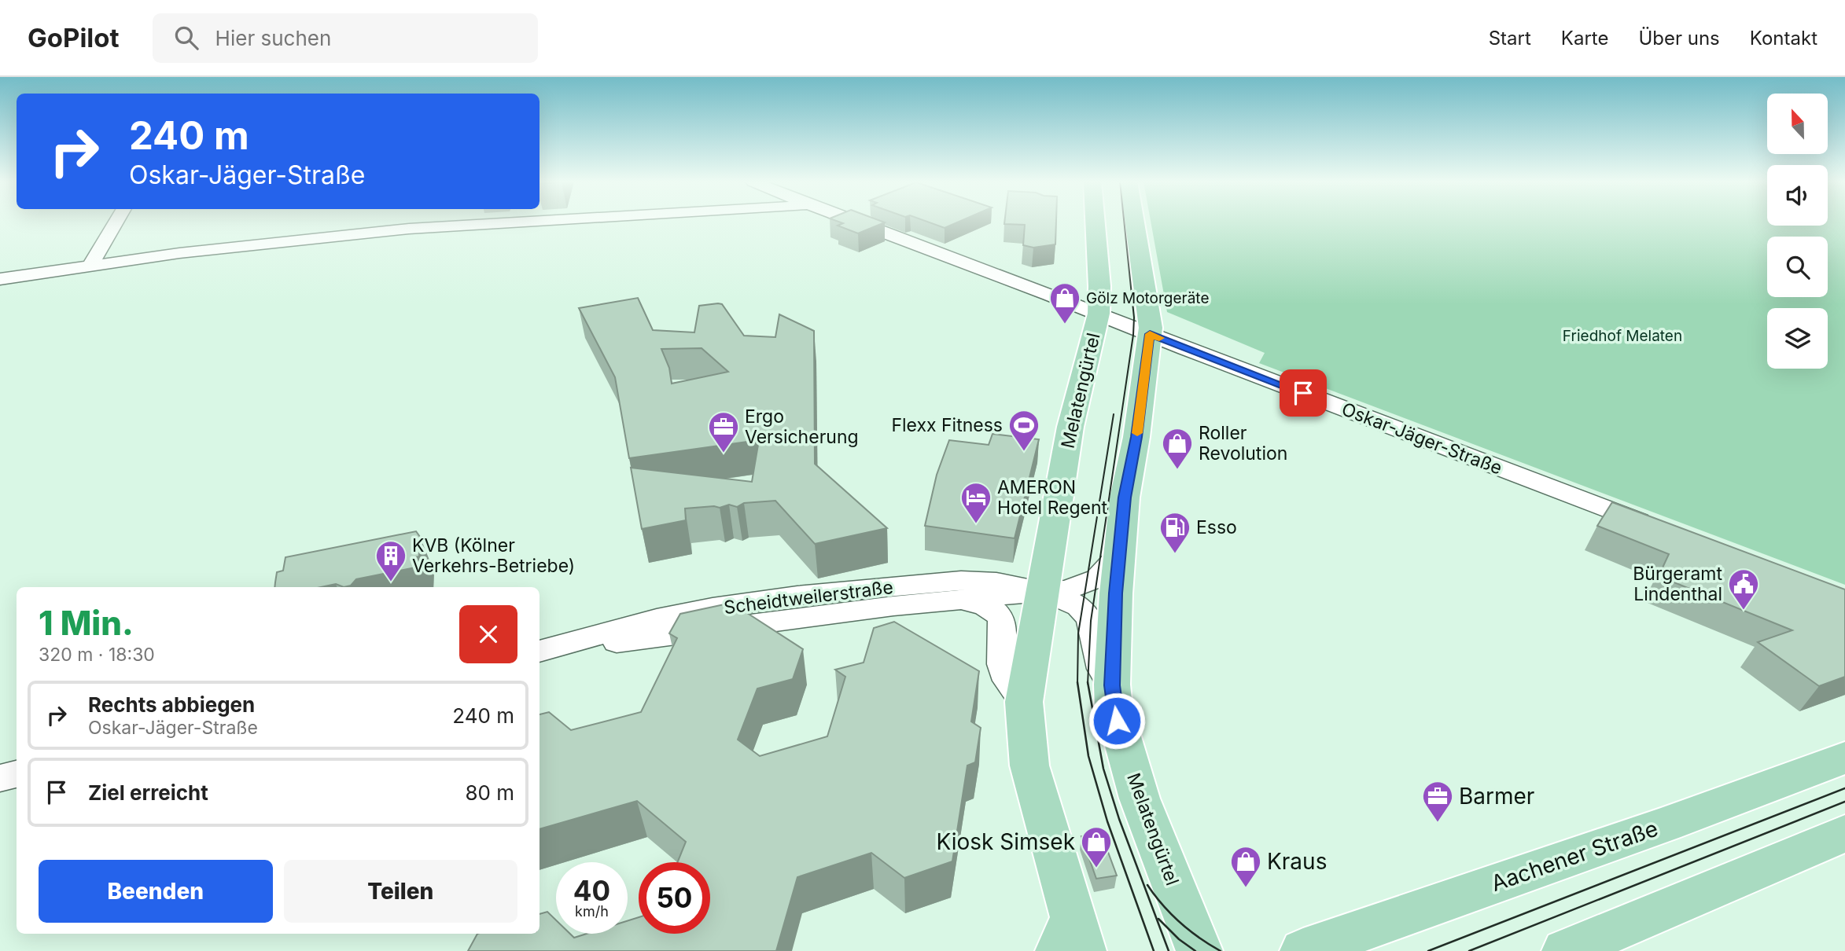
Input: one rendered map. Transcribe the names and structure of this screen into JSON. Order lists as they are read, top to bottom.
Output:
{
  "streets": {
    "main road": ["Melatengürtel", "Aachener Straße"],
    "street": ["Oskar-Jäger-Straße", "Scheidtweilerstraße"]
  },
  "crossings": [
    ["Melatengürtel", "Oskar-Jäger-Straße"],
    ["Melatengürtel", "Scheidtweilerstraße"]
  ],
  "parks": ["Friedhof Melaten"],
  "places": {
    "shop": [
      "Gölz Motorgeräte",
      "Roller Revolution",
      "Kiosk Simsek",
      "Kraus"
    ],
    "sports": ["Flexx Fitness"],
    "office": ["Ergo Versicherung", "Barmer"],
    "hotel": ["AMERON Hotel Regent"],
    "fuel station": ["Esso"],
    "building": ["KVB (Kölner Verkehrs-Betriebe)"],
    "public building": ["Bürgeramt Lindenthal"]
  },
  "north": "top",
  "page": {
    "header": "GoPilot",
    "search": "Hier suchen",
    "nav": [
      "Start",
      "Karte",
      "Über uns",
      "Kontakt"
    ],
    "turn": ["240 m", "Oskar-Jäger-Straße"],
    "heading": ["1 Min.", "320 m · 18:30"],
    "list": [
      {
        "name": "Rechts abbiegen",
        "note": "Oskar-Jäger-Straße",
        "value": "240 m"
      },
      {
        "name": "Ziel erreicht",
        "value": "80 m"
      }
    ],
    "buttons": ["Beenden", "Teilen"],
    "speed": "40 km/h",
    "limit": "50"
  }
}
